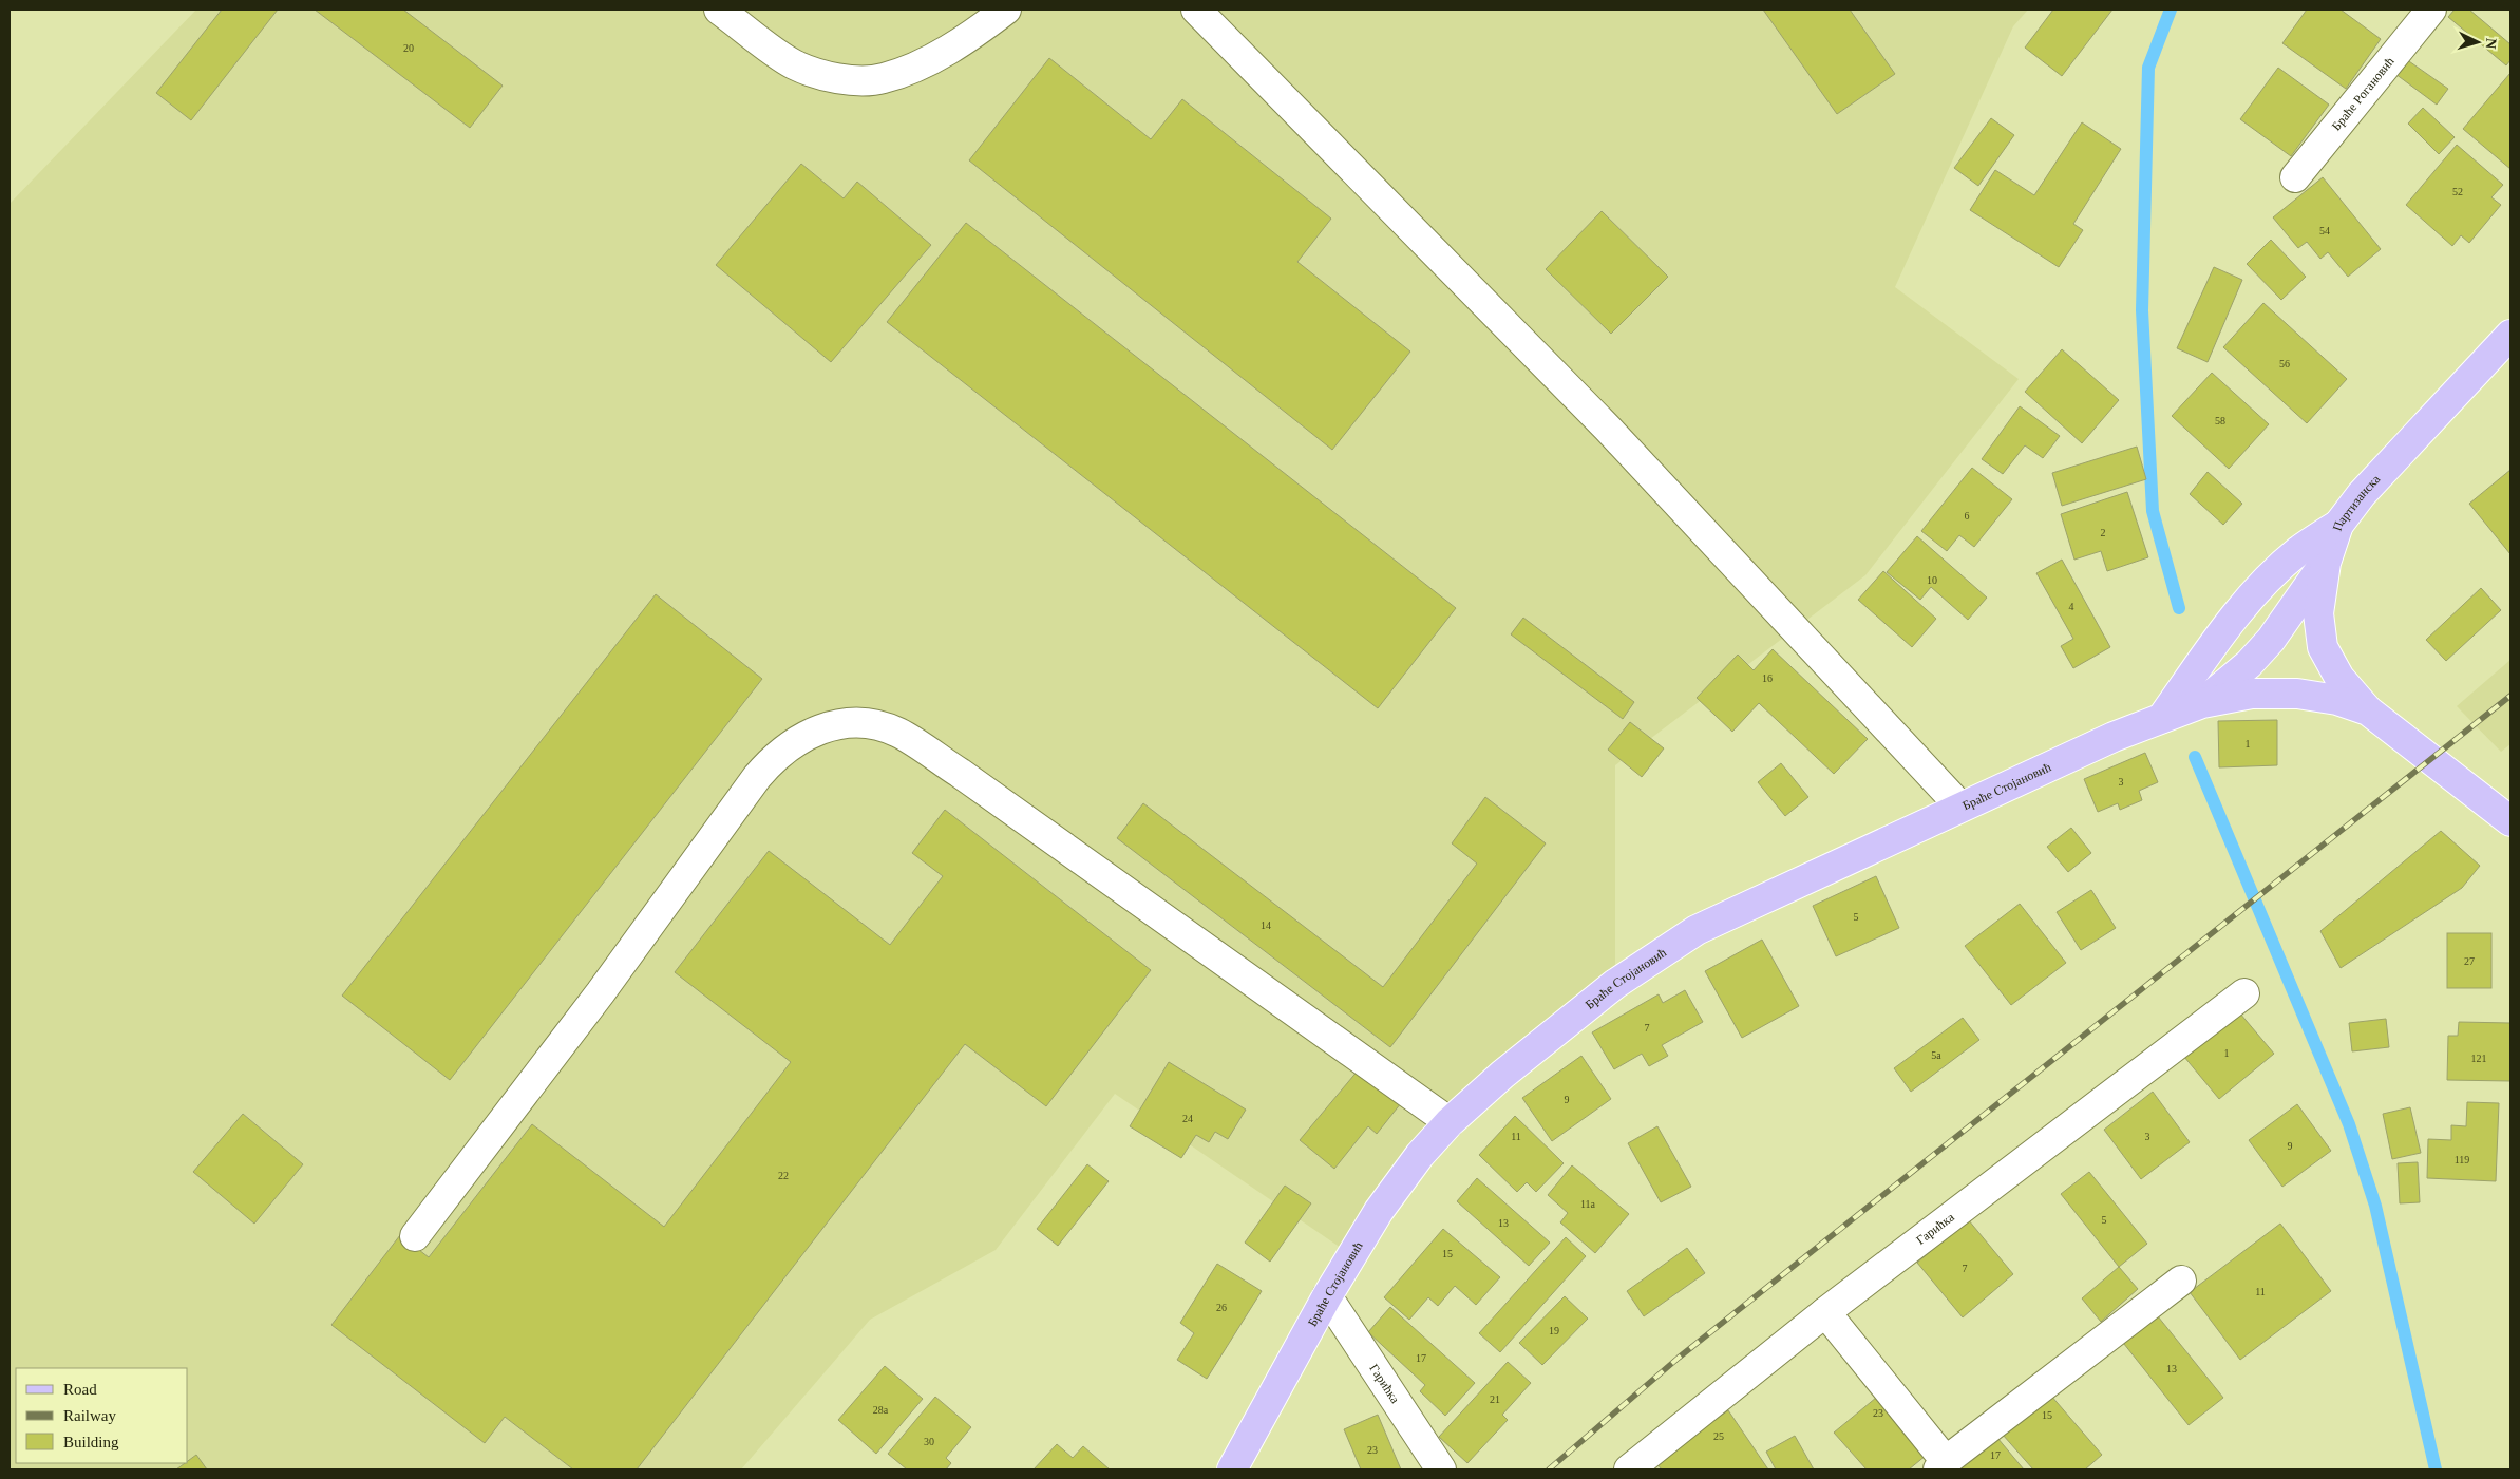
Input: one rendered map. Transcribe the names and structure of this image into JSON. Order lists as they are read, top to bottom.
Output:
{
  "streets": {
    "main road": ["Партизанска", "Браће Стојановић"],
    "street": ["Браће Рогановић", "Гарићка"]
  },
  "crossings": [
    ["Партизанска", "Браће Стојановић"],
    ["Браће Стојановић", "Гарићка"]
  ],
  "house_numbers": [
    "20",
    "52",
    "54",
    "56",
    "58",
    "6",
    "2",
    "10",
    "4",
    "16",
    "1",
    "3",
    "5",
    "14",
    "27",
    "7",
    "1",
    "5a",
    "121",
    "9",
    "24",
    "11",
    "3",
    "9",
    "119",
    "22",
    "11a",
    "5",
    "13",
    "15",
    "7",
    "11",
    "26",
    "19",
    "17",
    "13",
    "21",
    "28a",
    "23",
    "15",
    "25",
    "30",
    "23",
    "17"
  ],
  "legend": ["Road", "Railway", "Building"],
  "north": "right"
}
